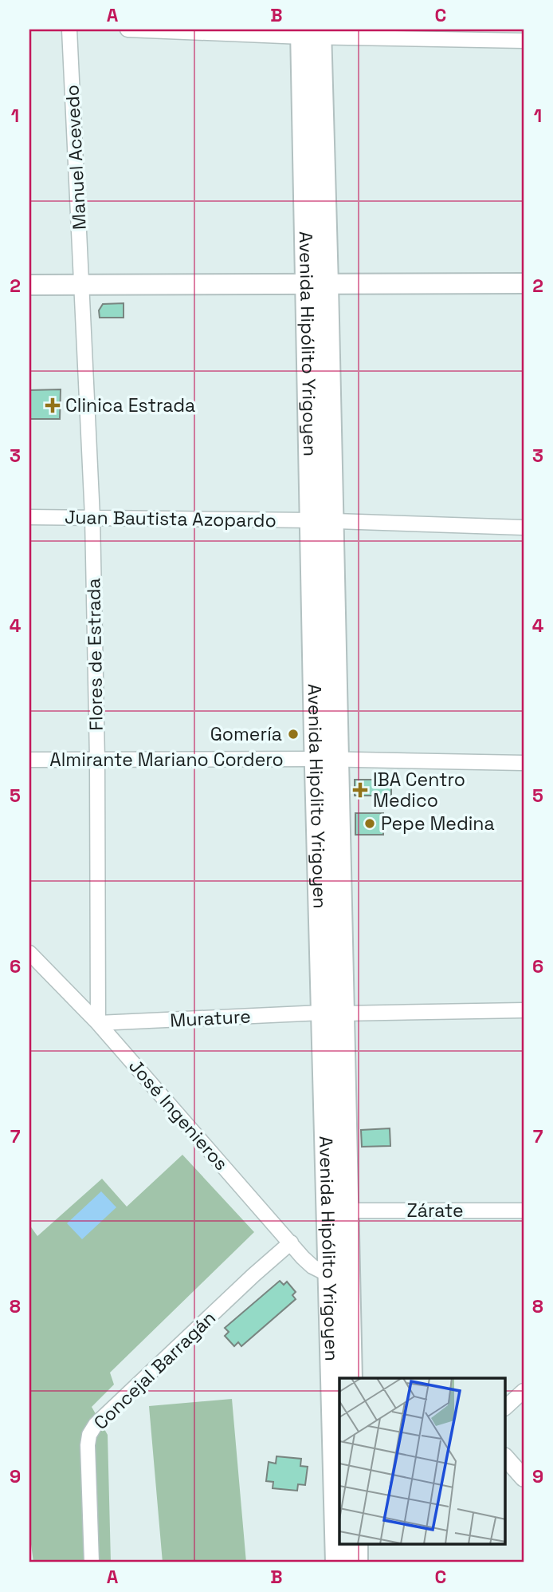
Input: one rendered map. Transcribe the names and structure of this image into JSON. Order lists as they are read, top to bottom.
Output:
{
  "streets": {
    "main road": ["Avenida Hipólito Yrigoyen"],
    "street": [
      "Manuel Acevedo",
      "Juan Bautista Azopardo",
      "Flores de Estrada",
      "Almirante Mariano Cordero",
      "Murature",
      "José Ingenieros",
      "Zárate",
      "Concejal Barragán"
    ]
  },
  "crossings": [
    ["Manuel Acevedo", "Flores de Estrada"],
    ["Avenida Hipólito Yrigoyen", "Juan Bautista Azopardo"],
    ["Avenida Hipólito Yrigoyen", "Almirante Mariano Cordero"],
    ["Avenida Hipólito Yrigoyen", "Murature"],
    ["Avenida Hipólito Yrigoyen", "José Ingenieros"],
    ["Avenida Hipólito Yrigoyen", "Zárate"],
    ["Juan Bautista Azopardo", "Flores de Estrada"],
    ["Flores de Estrada", "Almirante Mariano Cordero"],
    ["Flores de Estrada", "Murature"],
    ["Flores de Estrada", "José Ingenieros"],
    ["Murature", "José Ingenieros"],
    ["José Ingenieros", "Concejal Barragán"]
  ],
  "places": {
    "health": ["Clinica Estrada", "IBA Centro Medico"],
    "other": ["Gomería", "Pepe Medina"]
  },
  "grid": {
    "columns": ["A", "B", "C"],
    "rows": [
      "1",
      "2",
      "3",
      "4",
      "5",
      "6",
      "7",
      "8",
      "9"
    ]
  }
}
